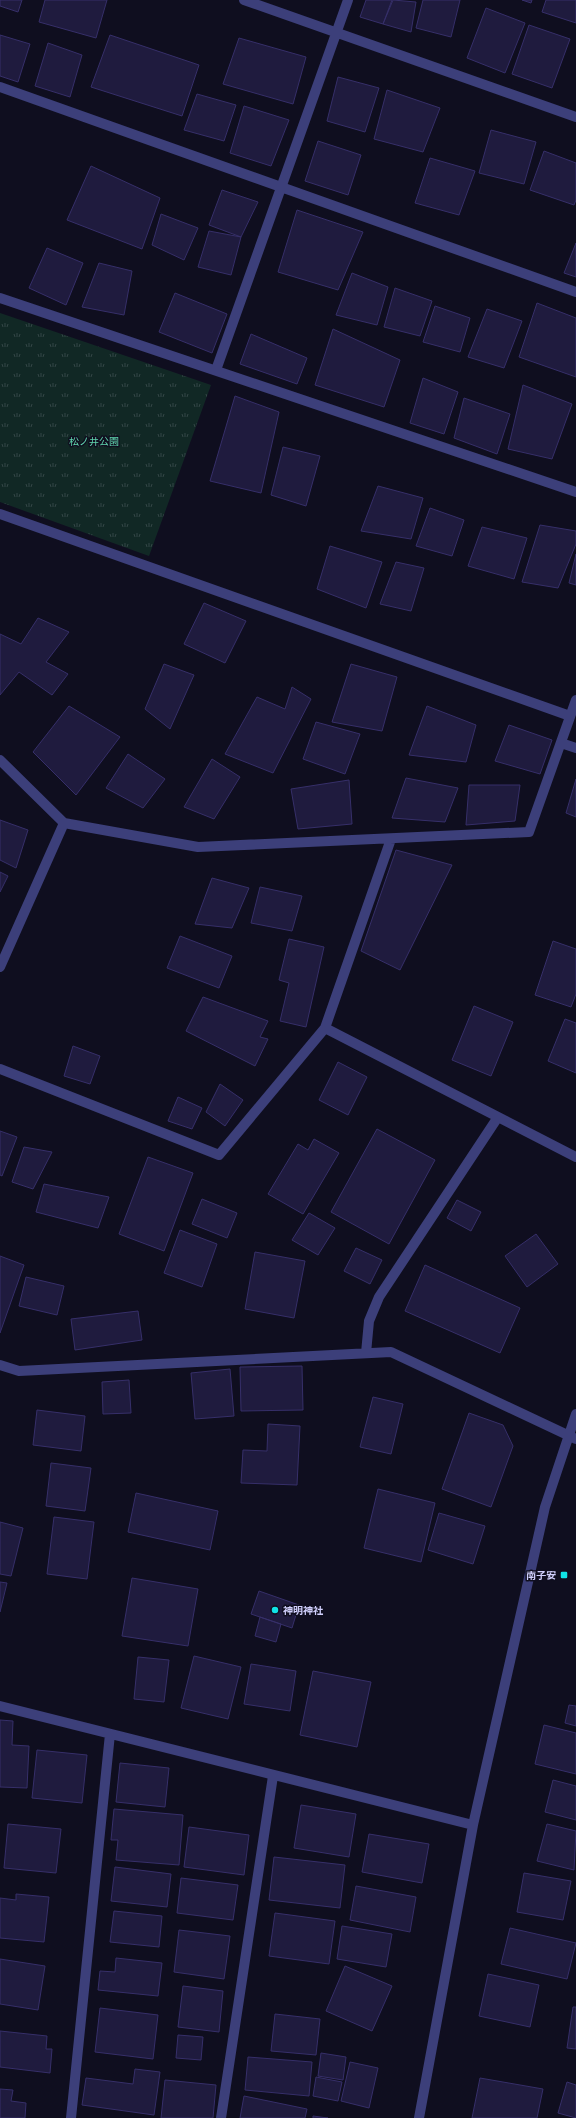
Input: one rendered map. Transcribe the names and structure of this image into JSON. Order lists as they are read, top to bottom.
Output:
{
  "parks": ["松ノ井公園"],
  "places": {
    "transit": ["南子安"],
    "other": ["神明神社"]
  }
}
